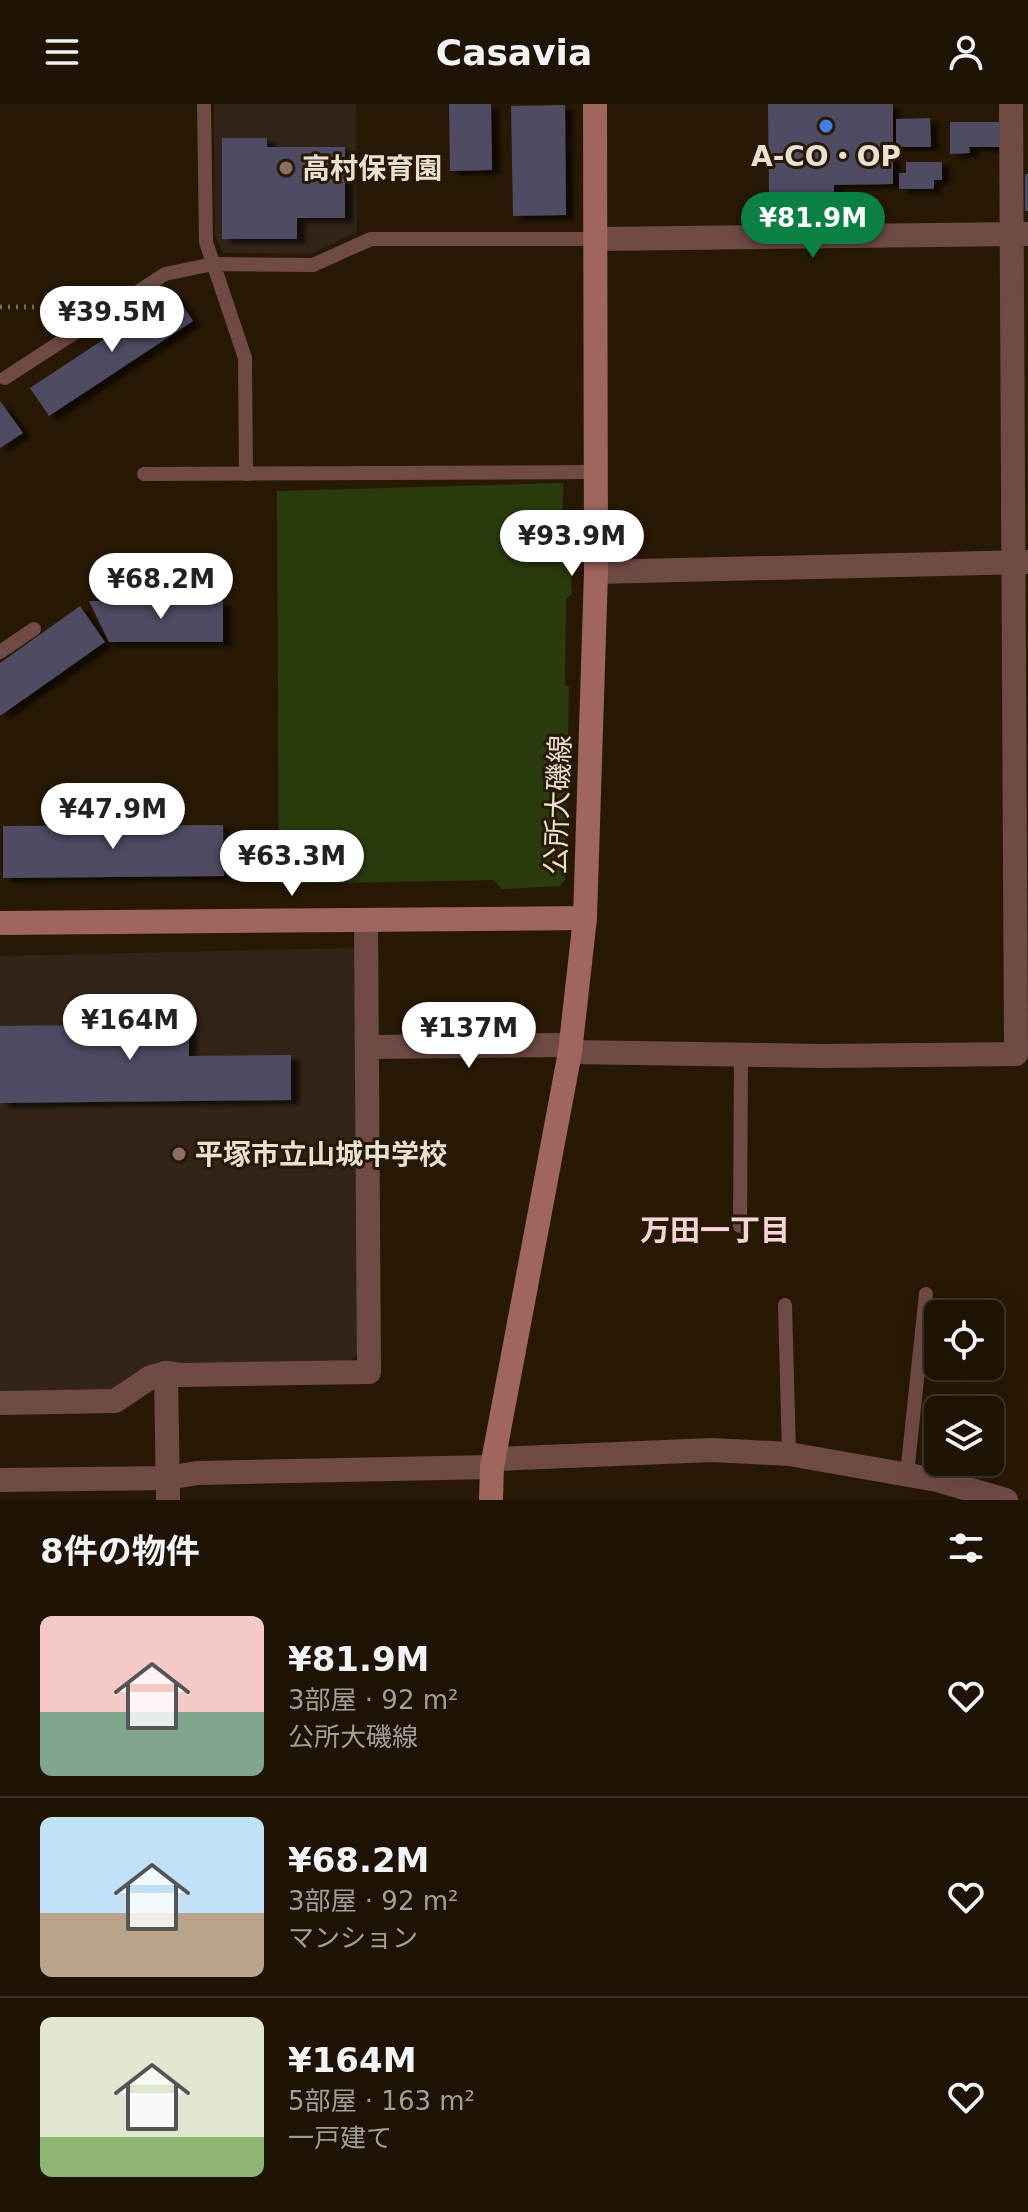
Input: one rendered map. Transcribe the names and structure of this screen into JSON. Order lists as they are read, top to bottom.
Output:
{
  "streets": {
    "main road": ["公所大磯線"]
  },
  "districts": ["万田一丁目"],
  "places": ["A-CO・OP", "高村保育園", "平塚市立山城中学校"],
  "page": {
    "header": "Casavia",
    "price": [
      "¥81.9M",
      "¥39.5M",
      "¥93.9M",
      "¥68.2M",
      "¥47.9M",
      "¥63.3M",
      "¥164M",
      "¥137M"
    ],
    "heading": "8件の物件",
    "list": [
      {
        "name": "¥81.9M",
        "note": "3部屋 · 92 m² · 公所大磯線"
      },
      {
        "name": "¥68.2M",
        "note": "3部屋 · 92 m² · マンション"
      },
      {
        "name": "¥164M",
        "note": "5部屋 · 163 m² · 一戸建て"
      }
    ]
  }
}
